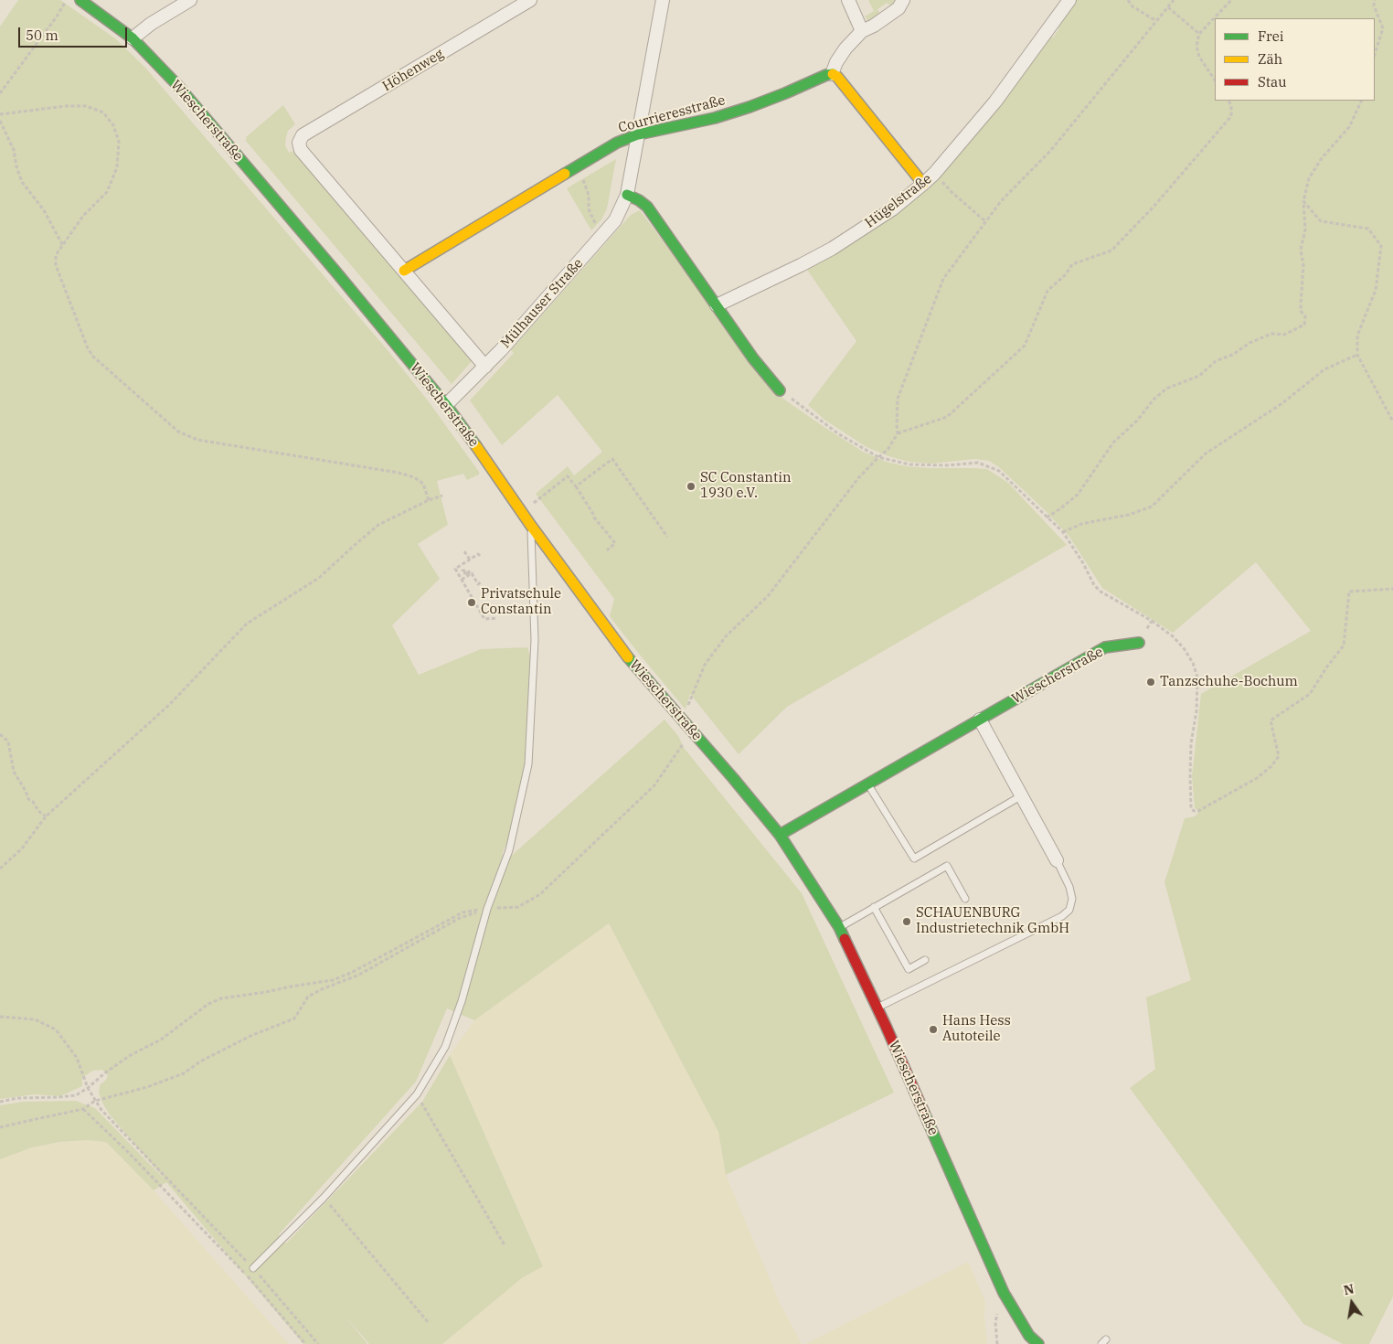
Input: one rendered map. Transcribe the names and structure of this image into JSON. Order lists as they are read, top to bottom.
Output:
{
  "streets": {
    "main road": ["Courrieresstraße", "Wiescherstraße"],
    "street": ["Höhenweg", "Hügelstraße", "Mülhauser Straße"]
  },
  "crossings": [
    ["Höhenweg", "Courrieresstraße"],
    ["Courrieresstraße", "Mülhauser Straße"],
    ["Wiescherstraße", "Mülhauser Straße"]
  ],
  "places": [
    "SC Constantin 1930 e.V.",
    "Privatschule Constantin",
    "Tanzschuhe-Bochum",
    "SCHAUENBURG Industrietechnik GmbH",
    "Hans Hess Autoteile"
  ],
  "legend": ["Frei", "Zäh", "Stau"],
  "scale_bar": "50 m",
  "north": "top"
}
